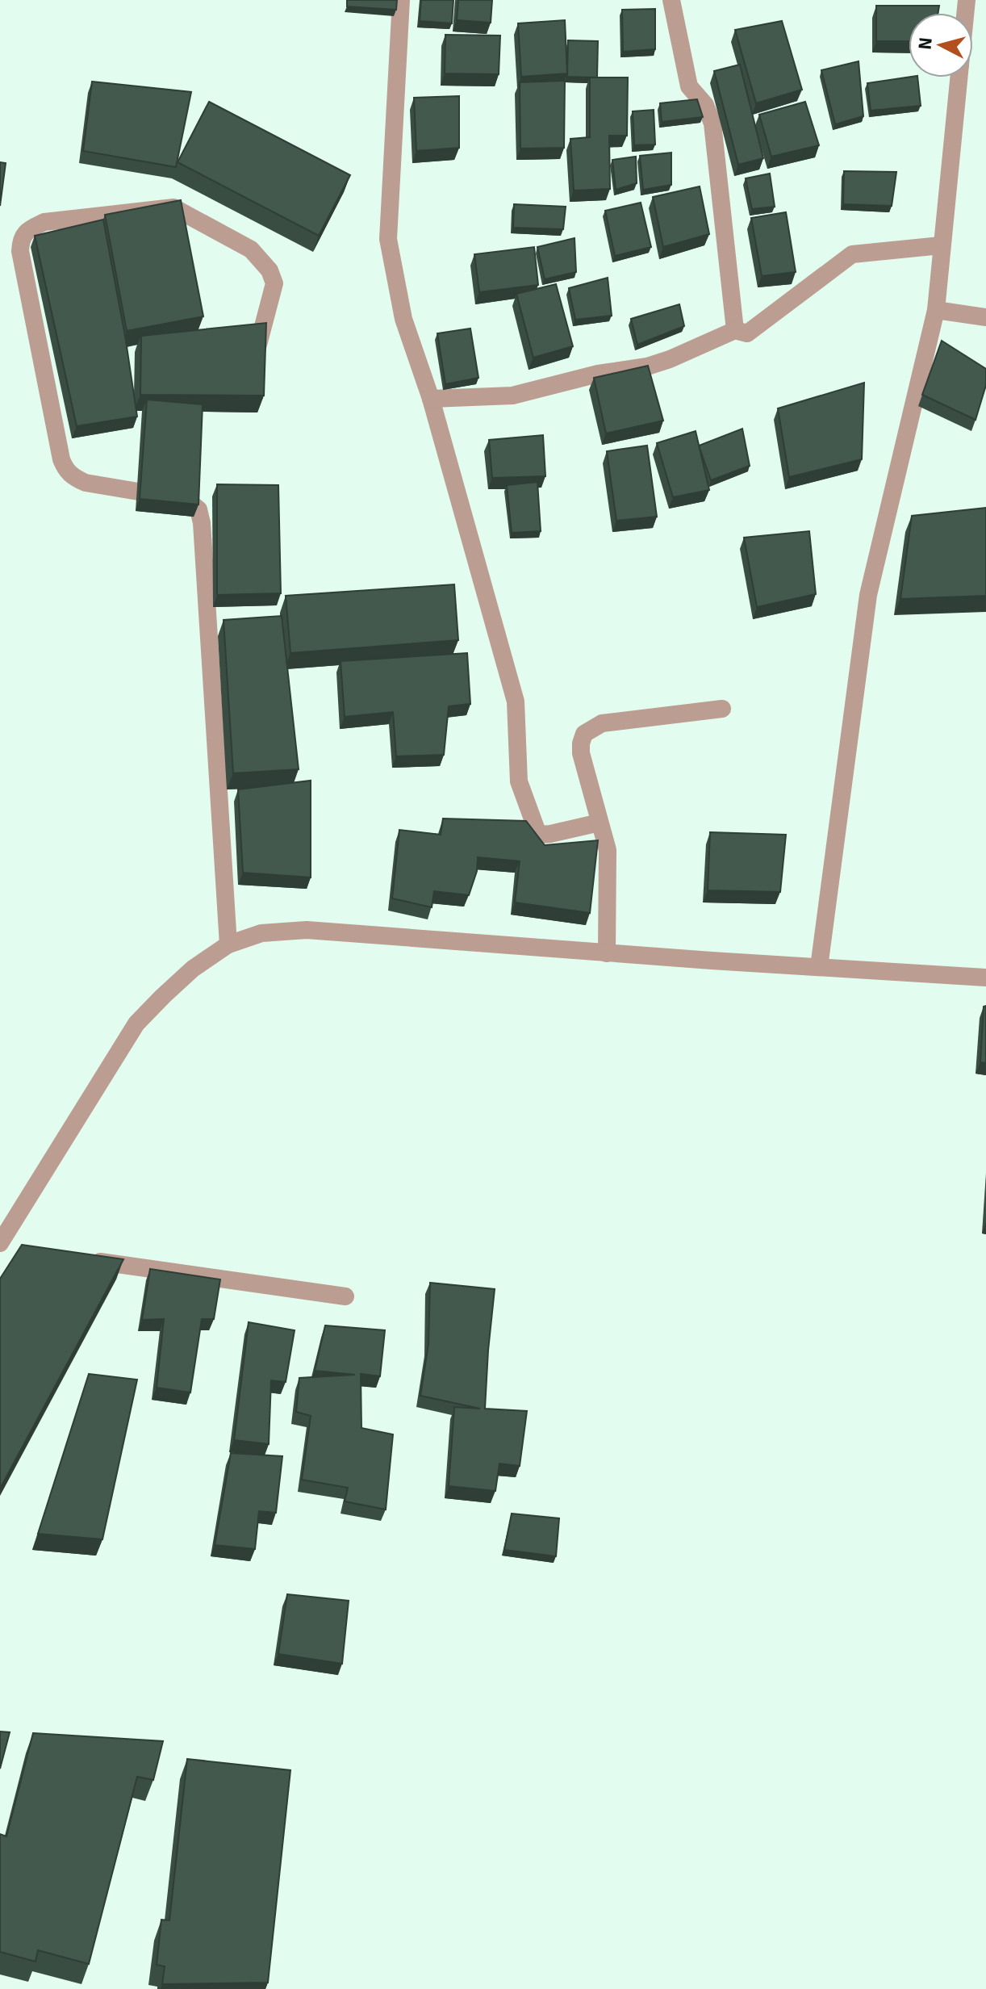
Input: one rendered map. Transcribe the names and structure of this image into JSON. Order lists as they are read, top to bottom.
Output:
{
  "north": "left"
}
